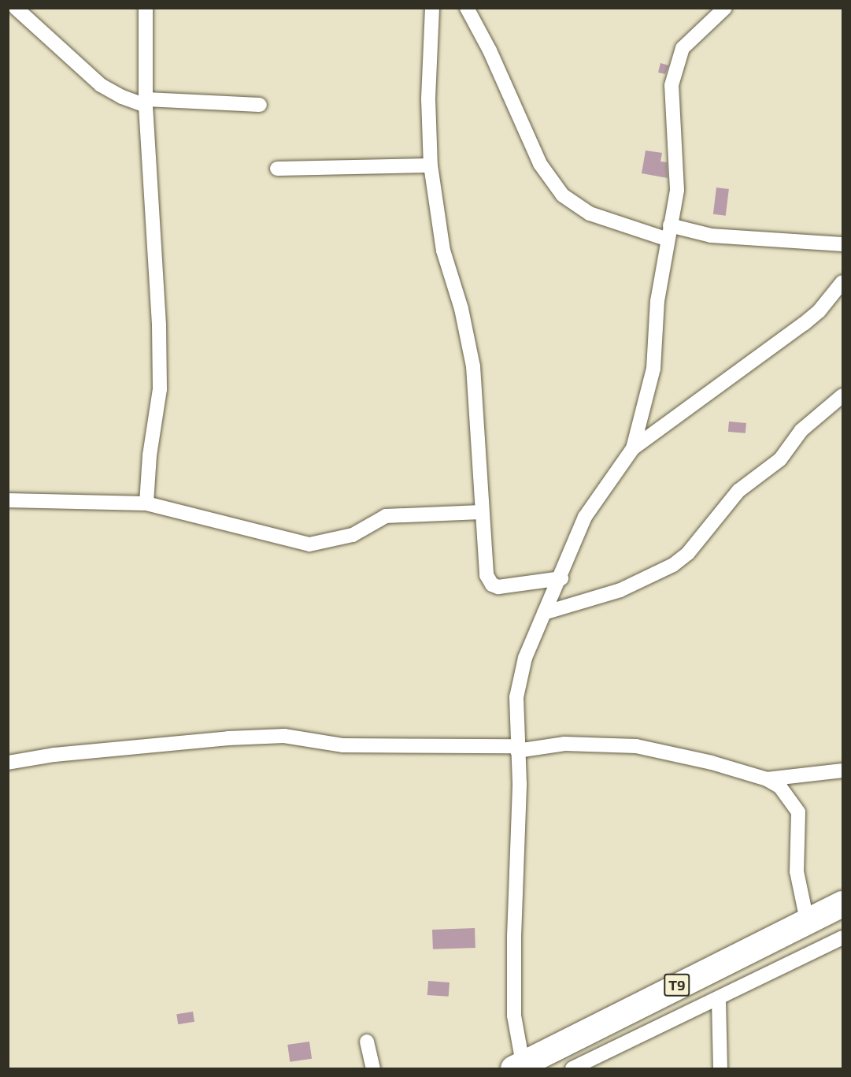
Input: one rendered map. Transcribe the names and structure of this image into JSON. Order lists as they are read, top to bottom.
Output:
{
  "streets": {
    "highway": ["T9"]
  }
}
